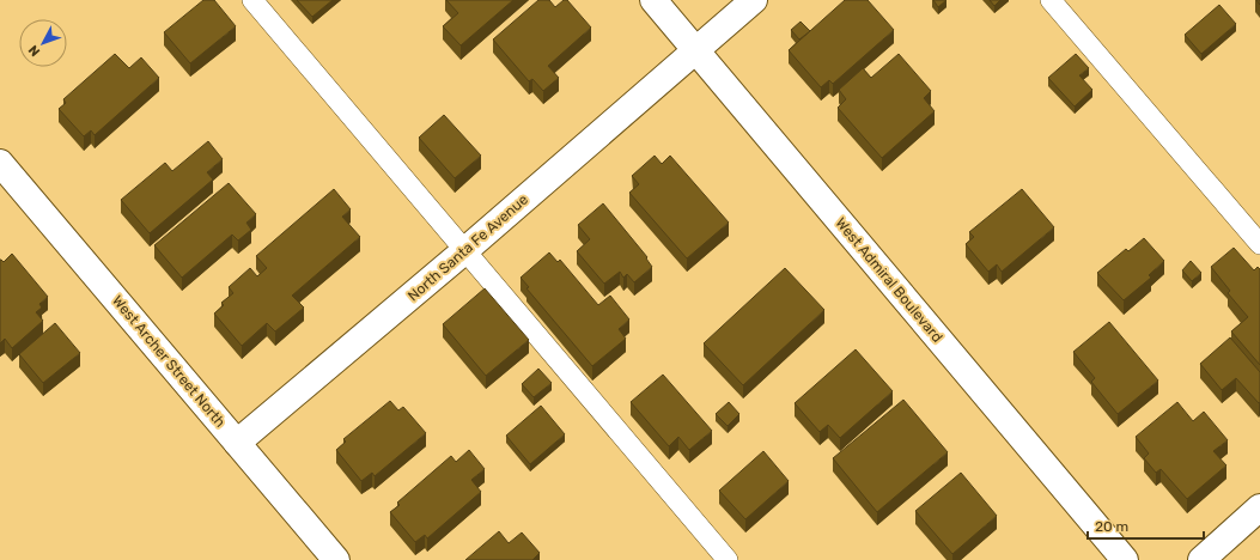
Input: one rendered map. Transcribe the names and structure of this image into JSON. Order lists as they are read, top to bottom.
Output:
{
  "streets": {
    "street": ["North Santa Fe Avenue", "West Admiral Boulevard", "West Archer Street North"]
  },
  "crossings": [
    ["North Santa Fe Avenue", "West Admiral Boulevard"],
    ["North Santa Fe Avenue", "West Archer Street North"]
  ],
  "scale_bar": "20 m",
  "north": "bottom left"
}
